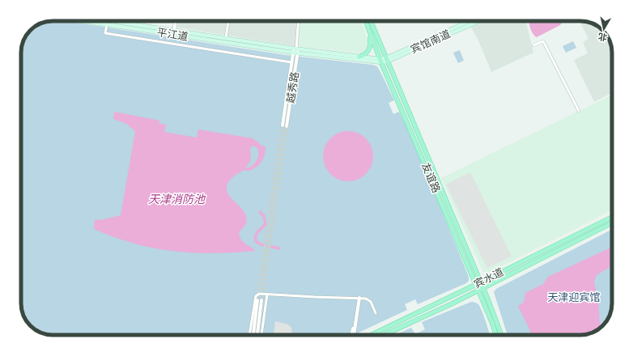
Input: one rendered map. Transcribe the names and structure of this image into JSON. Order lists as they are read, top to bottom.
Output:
{
  "streets": {
    "main road": [
      "平江道",
      "宾馆南道",
      "友谊路",
      "宾水道"
    ],
    "street": ["越秀路"]
  },
  "crossings": [
    ["平江道", "越秀路"],
    ["宾馆南道", "友谊路"],
    ["友谊路", "宾水道"]
  ],
  "water": ["天津消防池"],
  "parks": ["天津迎宾馆"],
  "north": "bottom"
}
